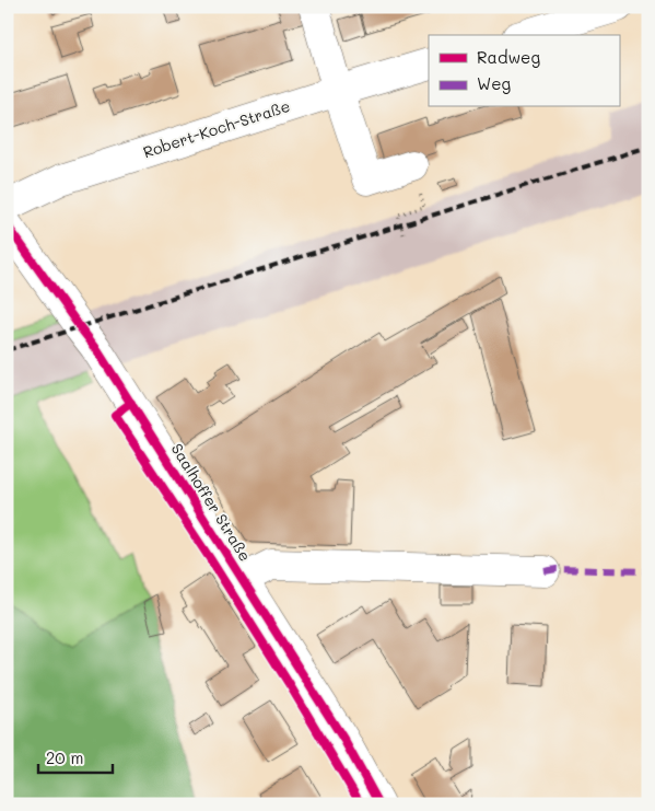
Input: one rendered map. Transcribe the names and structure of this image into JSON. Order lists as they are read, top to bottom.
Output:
{
  "streets": {
    "street": ["Robert-Koch-Straße", "Saalhoffer Straße"]
  },
  "legend": ["Radweg", "Weg"],
  "scale_bar": "20 m"
}
